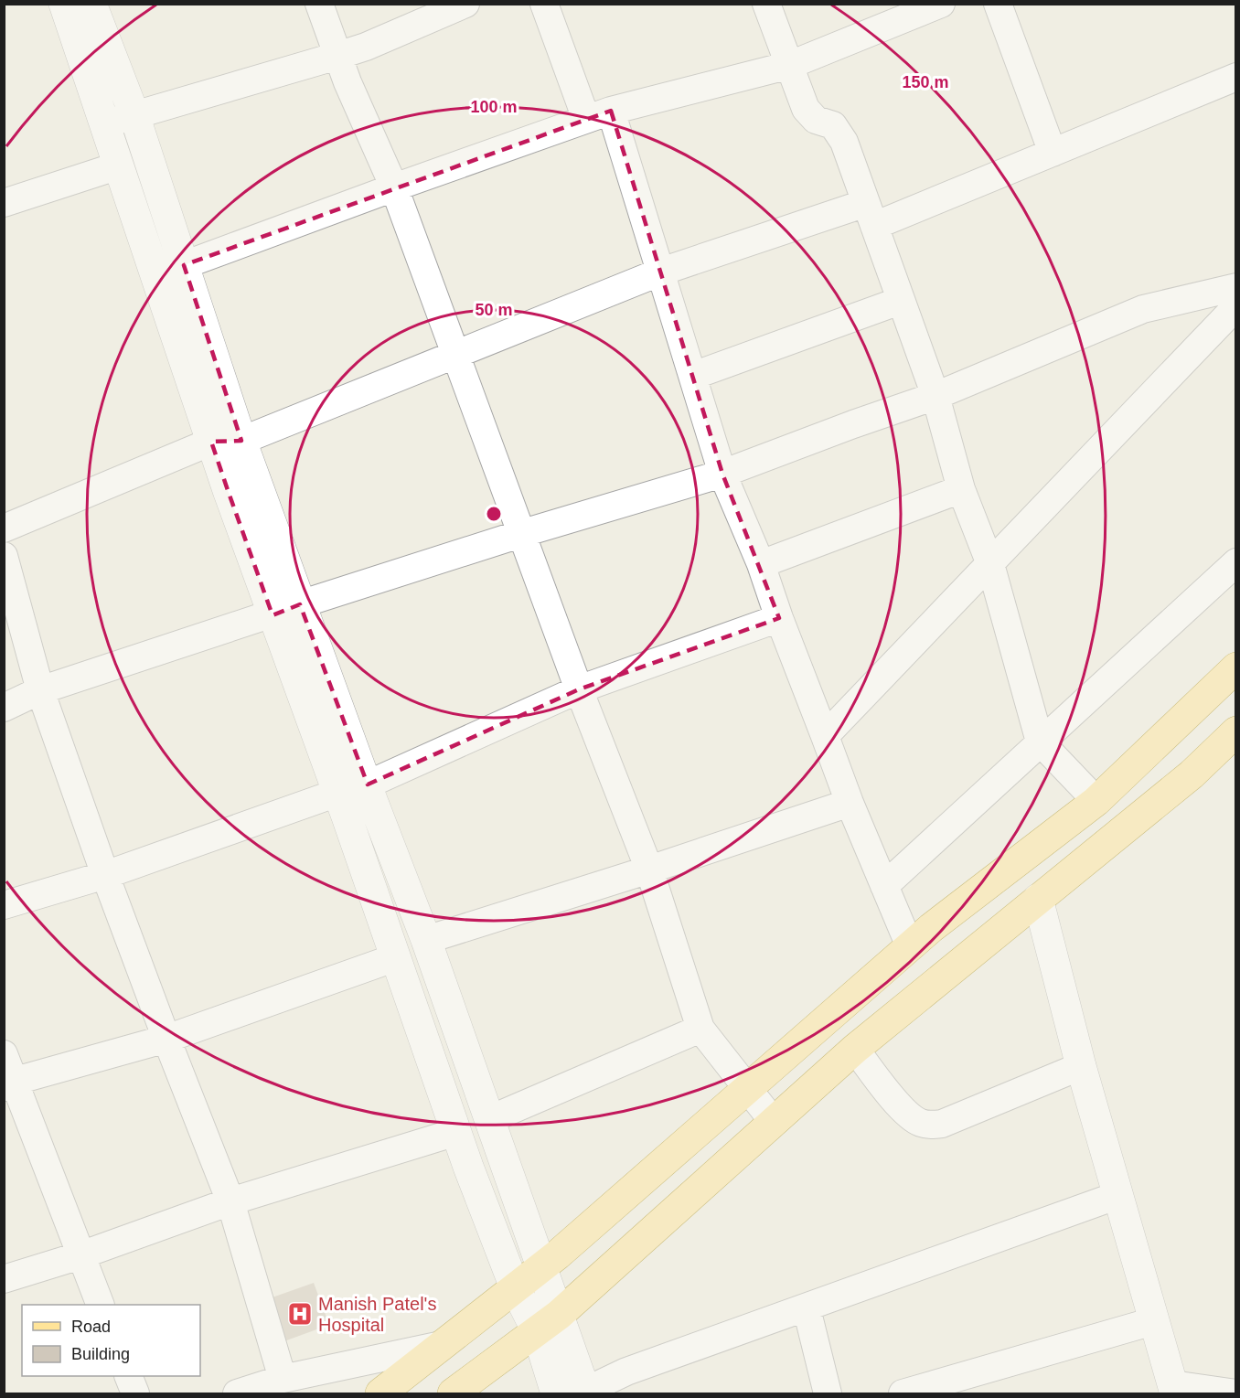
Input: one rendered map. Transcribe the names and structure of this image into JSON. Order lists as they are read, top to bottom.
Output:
{
  "places": {
    "hospital": ["Manish Patel's Hospital"]
  },
  "legend": ["Road", "Building"],
  "rings": ["150 m", "100 m", "50 m"]
}
